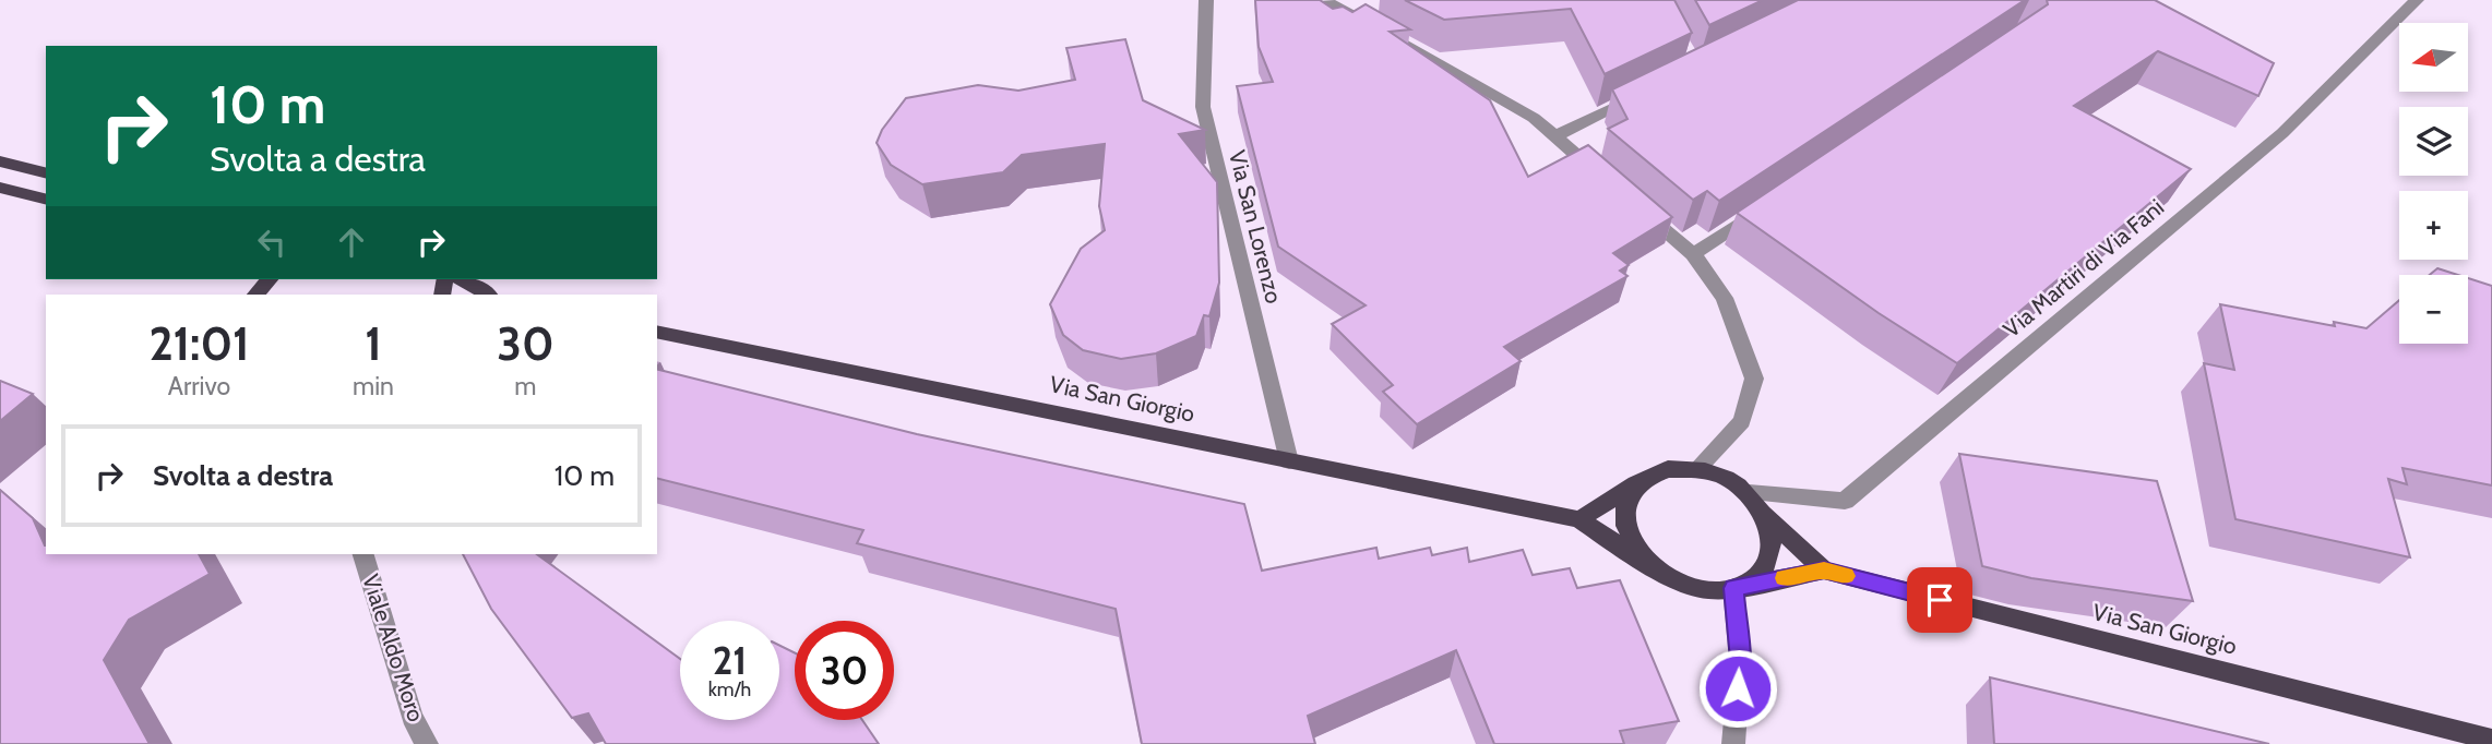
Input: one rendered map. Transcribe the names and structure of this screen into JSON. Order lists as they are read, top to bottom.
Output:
{
  "streets": {
    "main road": ["Via San Giorgio"],
    "street": ["Via San Lorenzo", "Via Martiri di Via Fani", "Viale Aldo Moro"]
  },
  "crossings": [
    ["Via San Lorenzo", "Via San Giorgio"],
    ["Via Martiri di Via Fani", "Via San Giorgio"]
  ],
  "north": "left",
  "page": {
    "map_buttons": ["+", "−"],
    "turn": ["10 m", "Svolta a destra"],
    "eta": [
      "21:01",
      "Arrivo",
      "1",
      "min",
      "30",
      "m"
    ],
    "list": [
      {
        "name": "Svolta a destra",
        "value": "10 m"
      }
    ],
    "speed": "21 km/h",
    "limit": "30"
  }
}
